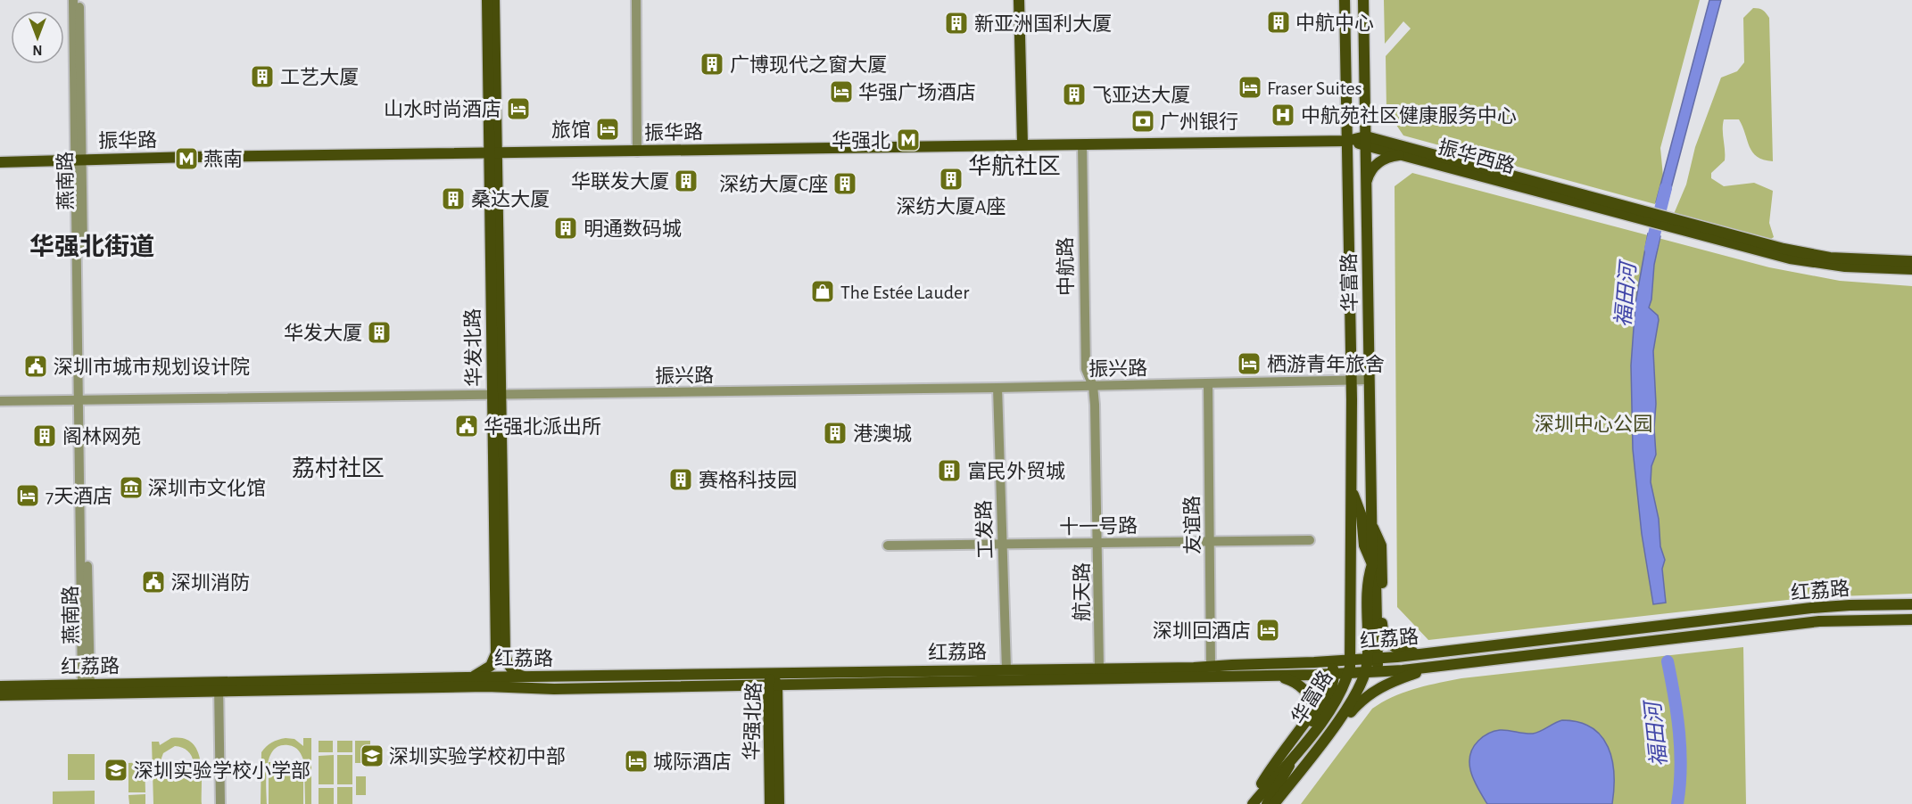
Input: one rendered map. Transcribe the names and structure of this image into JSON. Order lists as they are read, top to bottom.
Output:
{
  "streets": {
    "main road": [
      "振华路",
      "振华西路",
      "华富路",
      "华发北路",
      "红荔路",
      "华强北路"
    ],
    "street": [
      "燕南路",
      "中航路",
      "振兴路",
      "友谊路",
      "十一号路",
      "工发路",
      "航天路"
    ]
  },
  "crossings": [
    ["振华路", "振华西路"],
    ["振华路", "燕南路"],
    ["振华路", "中航路"],
    ["振华路", "华富路"],
    ["振华路", "华发北路"],
    ["振华西路", "华富路"],
    ["燕南路", "振兴路"],
    ["燕南路", "红荔路"],
    ["中航路", "振兴路"],
    ["中航路", "航天路"],
    ["华富路", "振兴路"],
    ["华富路", "红荔路"],
    ["华发北路", "振兴路"],
    ["华发北路", "红荔路"],
    ["振兴路", "友谊路"],
    ["振兴路", "工发路"],
    ["振兴路", "航天路"],
    ["友谊路", "十一号路"],
    ["友谊路", "红荔路"],
    ["十一号路", "工发路"],
    ["十一号路", "航天路"],
    ["工发路", "红荔路"],
    ["红荔路", "航天路"],
    ["红荔路", "华强北路"]
  ],
  "districts": ["华航社区", "华强北街道", "荔村社区"],
  "water": ["福田河"],
  "parks": ["深圳中心公园"],
  "places": {
    "building": [
      "中航中心",
      "新亚洲国利大厦",
      "广博现代之窗大厦",
      "工艺大厦",
      "飞亚达大厦",
      "深纺大厦A座",
      "华联发大厦",
      "深纺大厦C座",
      "桑达大厦",
      "明通数码城",
      "华发大厦",
      "港澳城",
      "阁林网苑",
      "富民外贸城",
      "赛格科技园"
    ],
    "hotel": [
      "Fraser Suites",
      "华强广场酒店",
      "山水时尚酒店",
      "旅馆",
      "栖游青年旅舍",
      "7天酒店",
      "深圳回酒店",
      "城际酒店"
    ],
    "hospital": ["中航苑社区健康服务中心"],
    "bank": ["广州银行"],
    "metro station": ["华强北", "燕南"],
    "shop": ["The Estée Lauder"],
    "public building": ["深圳市城市规划设计院", "华强北派出所", "深圳消防"],
    "museum": ["深圳市文化馆"],
    "school or university": ["深圳实验学校初中部", "深圳实验学校小学部"]
  },
  "north": "bottom"
}
